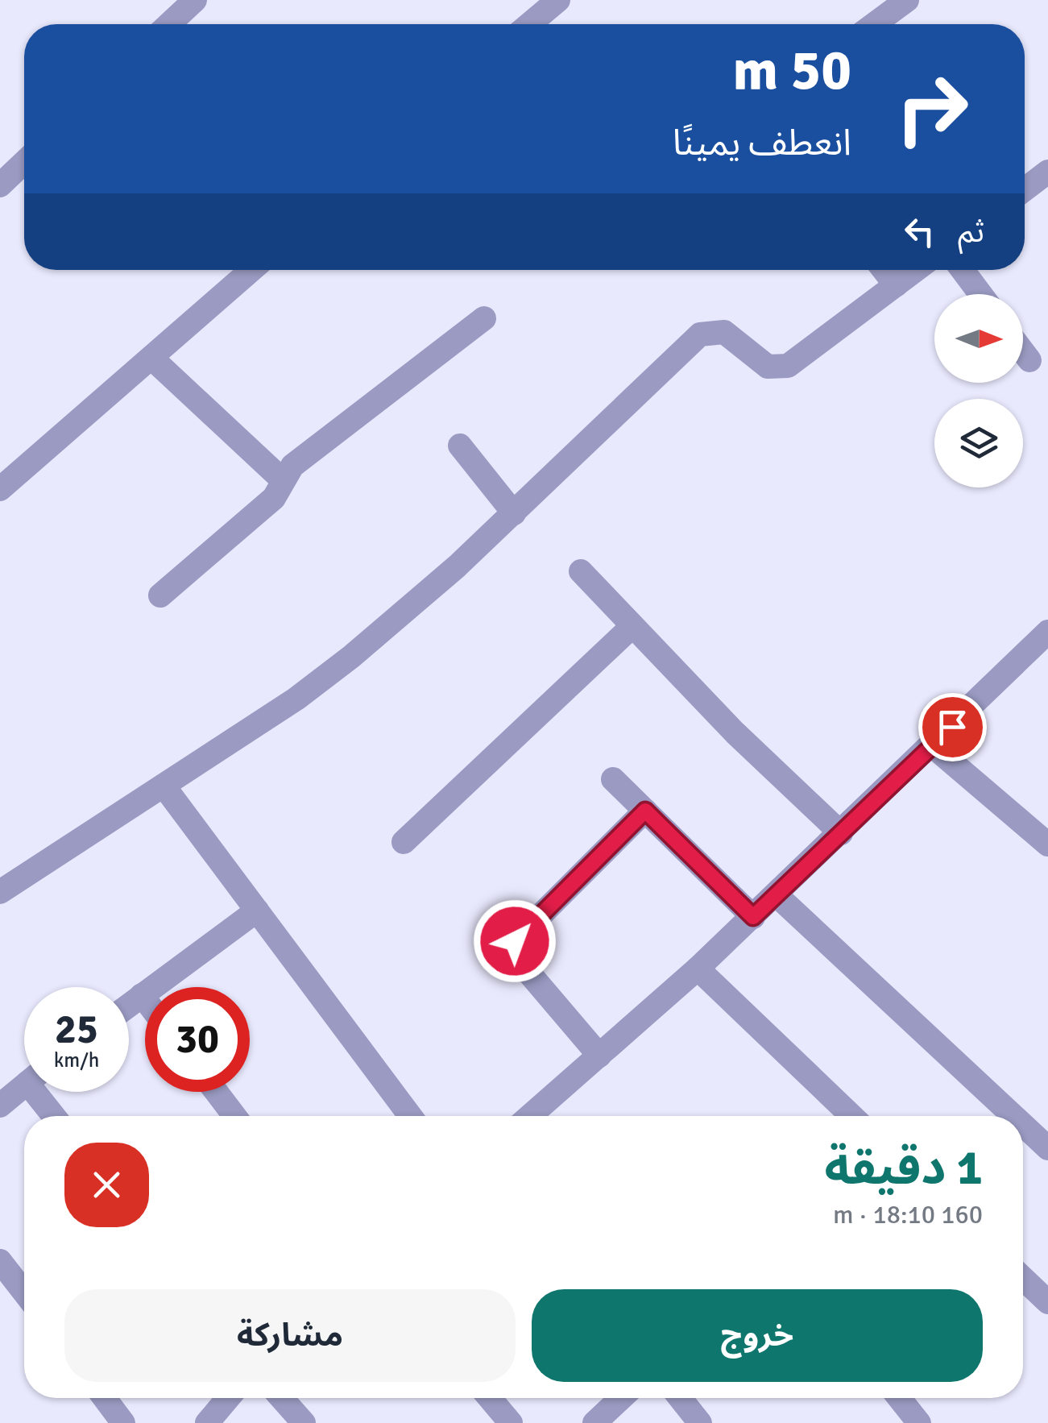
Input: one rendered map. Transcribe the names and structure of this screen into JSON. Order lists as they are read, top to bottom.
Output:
{
  "north": "right",
  "page": {
    "turn": ["50 m", "انعطف يمينًا"],
    "then": "ثم",
    "speed": "25 km/h",
    "limit": "30",
    "heading": ["1 دقيقة", "160 m · 18:10"],
    "buttons": ["خروج", "مشاركة"]
  }
}
